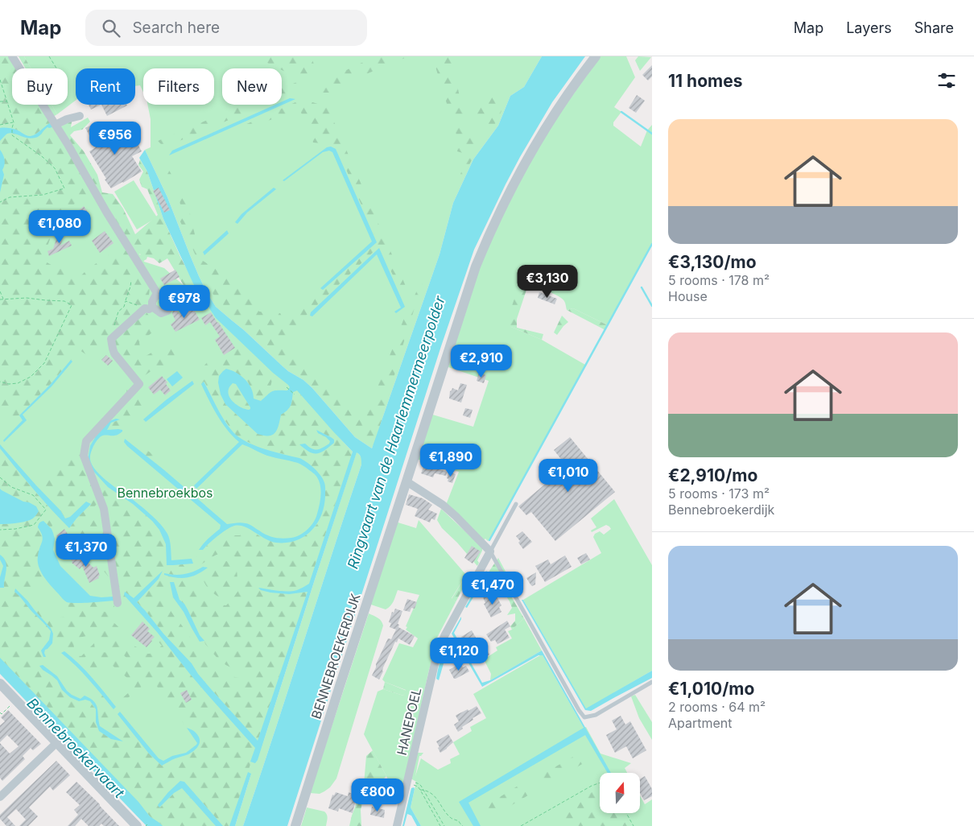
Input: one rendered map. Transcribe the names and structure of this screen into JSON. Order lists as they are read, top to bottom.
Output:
{
  "streets": {
    "street": ["BENNEBROEKERDIJK", "HANEPOEL"]
  },
  "water": ["Ringvaart van de Haarlemmermeerpolder", "Bennebroekervaart"],
  "parks": ["Bennebroekbos"],
  "north": "top",
  "page": {
    "header": "Map",
    "search": "Search here",
    "nav": ["Map", "Layers", "Share"],
    "heading": "11 homes",
    "chip": [
      "Buy",
      "Rent",
      "Filters",
      "New"
    ],
    "list": [
      {
        "name": "€3,130/mo",
        "note": "5 rooms · 178 m² · House"
      },
      {
        "name": "€2,910/mo",
        "note": "5 rooms · 173 m² · Bennebroekerdijk"
      },
      {
        "name": "€1,010/mo",
        "note": "2 rooms · 64 m² · Apartment"
      }
    ],
    "price": [
      "€956",
      "€1,080",
      "€3,130",
      "€978",
      "€2,910",
      "€1,890",
      "€1,010",
      "€1,370",
      "€1,470",
      "€1,120",
      "€800"
    ]
  }
}
